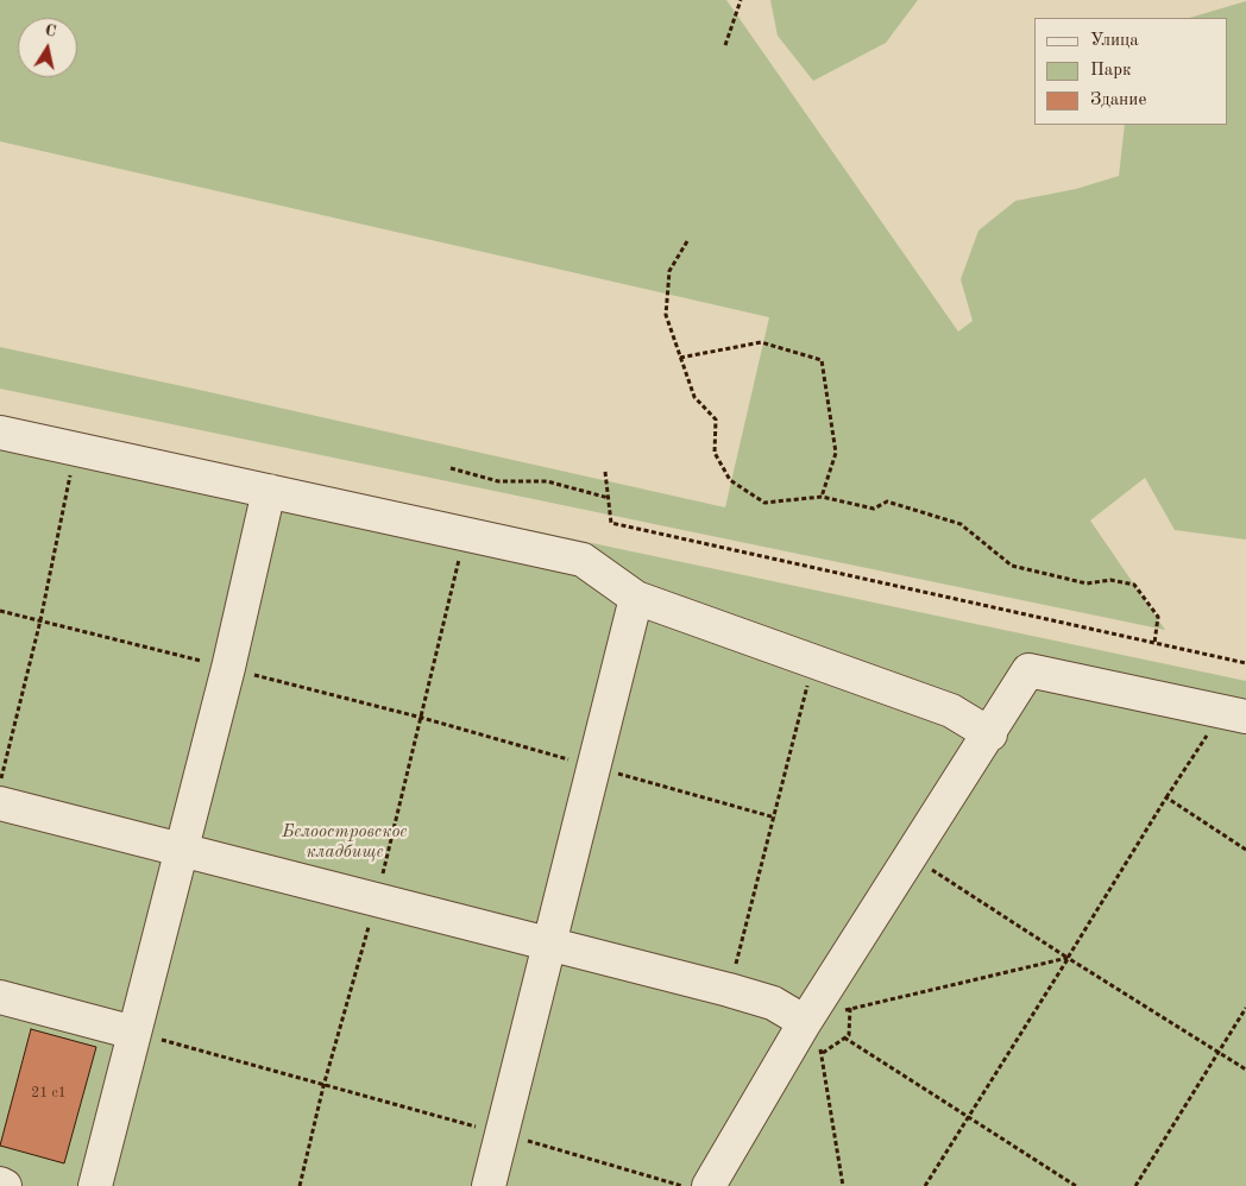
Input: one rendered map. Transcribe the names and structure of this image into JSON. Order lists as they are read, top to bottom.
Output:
{
  "parks": ["Белоостровское кладбище"],
  "house_numbers": ["21 с1"],
  "legend": ["Улица", "Парк", "Здание"],
  "north": "top"
}
